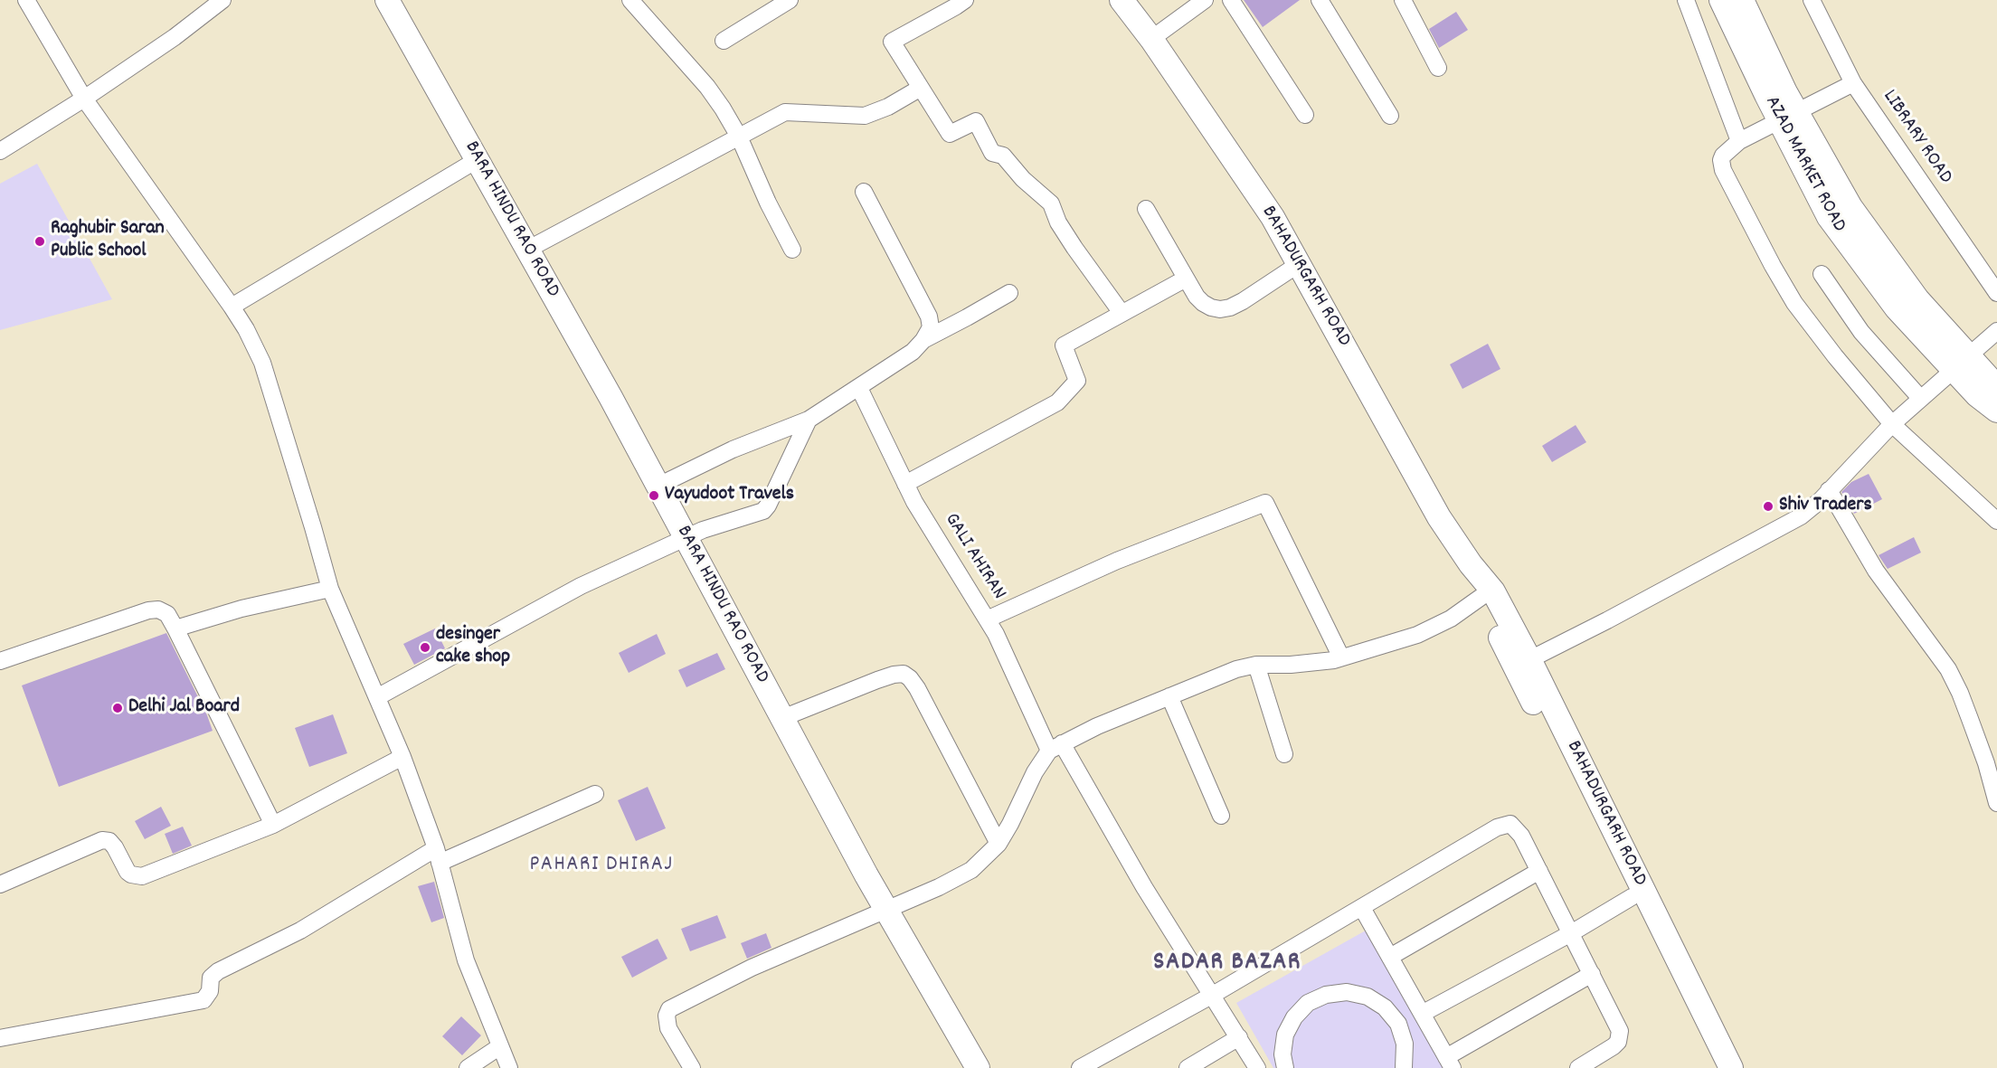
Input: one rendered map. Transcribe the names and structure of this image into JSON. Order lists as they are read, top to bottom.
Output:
{
  "streets": {
    "street": [
      "LIBRARY ROAD",
      "AZAD MARKET ROAD",
      "BARA HINDU RAO ROAD",
      "BAHADURGARH ROAD",
      "GALI AHIRAN"
    ]
  },
  "districts": ["PAHARI DHIRAJ", "SADAR BAZAR"],
  "places": [
    "Raghubir Saran Public School",
    "Vayudoot Travels",
    "Shiv Traders",
    "desinger cake shop",
    "Delhi Jal Board"
  ]
}
